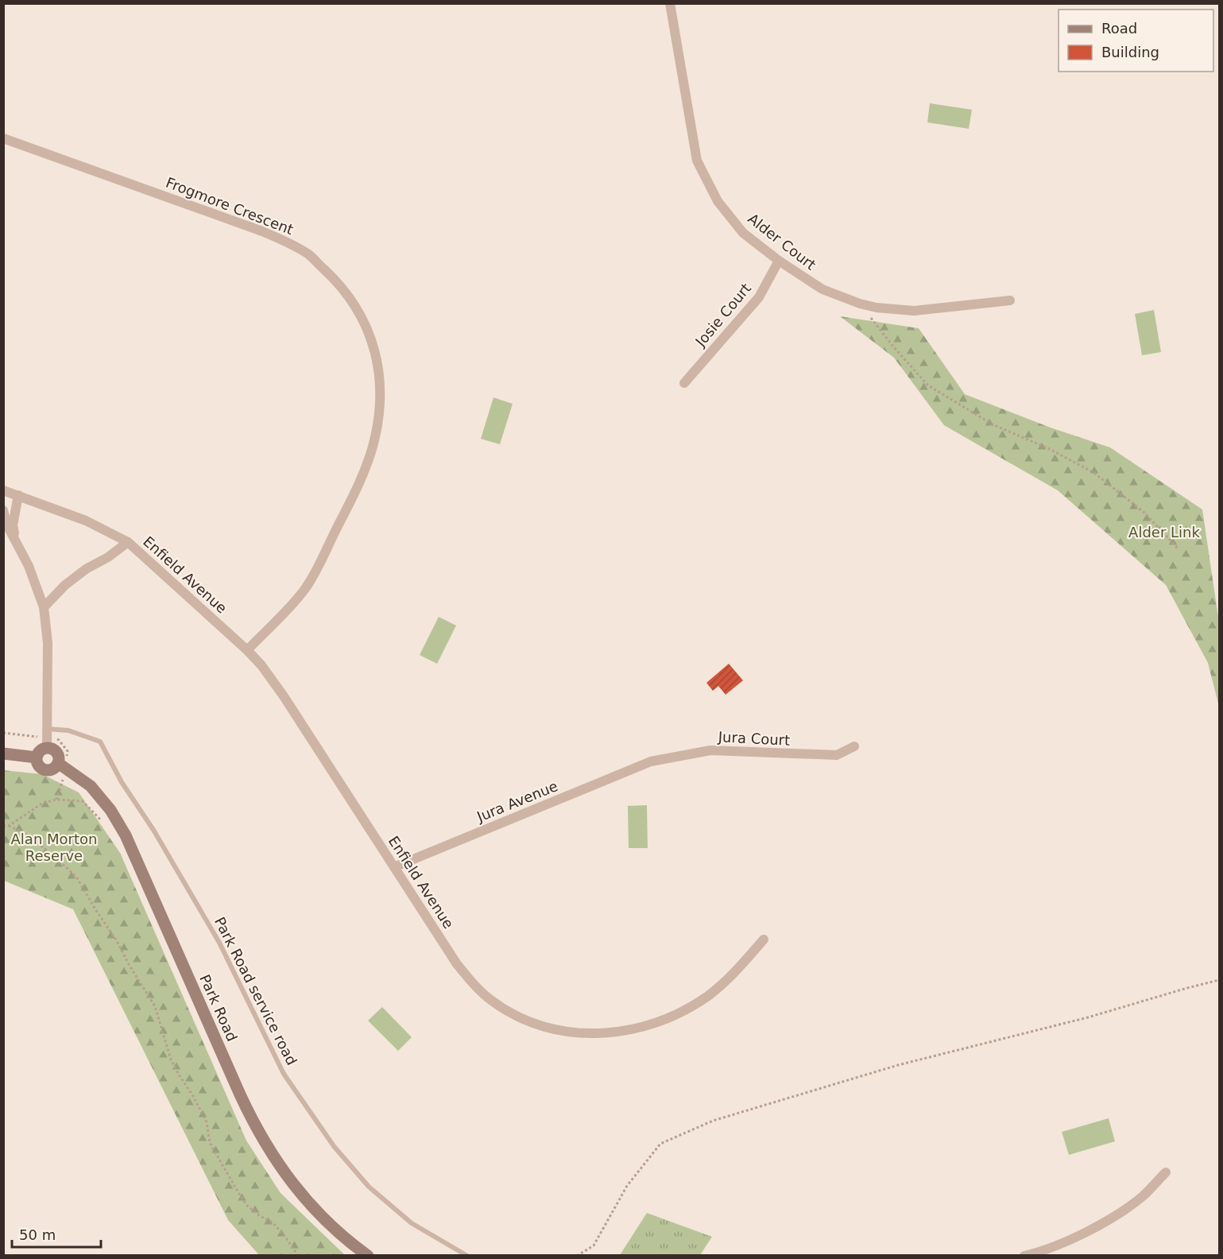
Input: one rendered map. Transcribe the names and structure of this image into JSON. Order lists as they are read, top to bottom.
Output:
{
  "streets": {
    "street": [
      "Frogmore Crescent",
      "Alder Court",
      "Josie Court",
      "Enfield Avenue",
      "Jura Court",
      "Jura Avenue",
      "Park Road"
    ],
    "lane": ["Park Road service road"]
  },
  "crossings": [
    ["Frogmore Crescent", "Enfield Avenue"],
    ["Alder Court", "Josie Court"],
    ["Enfield Avenue", "Jura Avenue"],
    ["Jura Court", "Jura Avenue"]
  ],
  "parks": ["Alder Link", "Alan Morton Reserve"],
  "legend": ["Road", "Building"],
  "scale_bar": "50 m"
}
